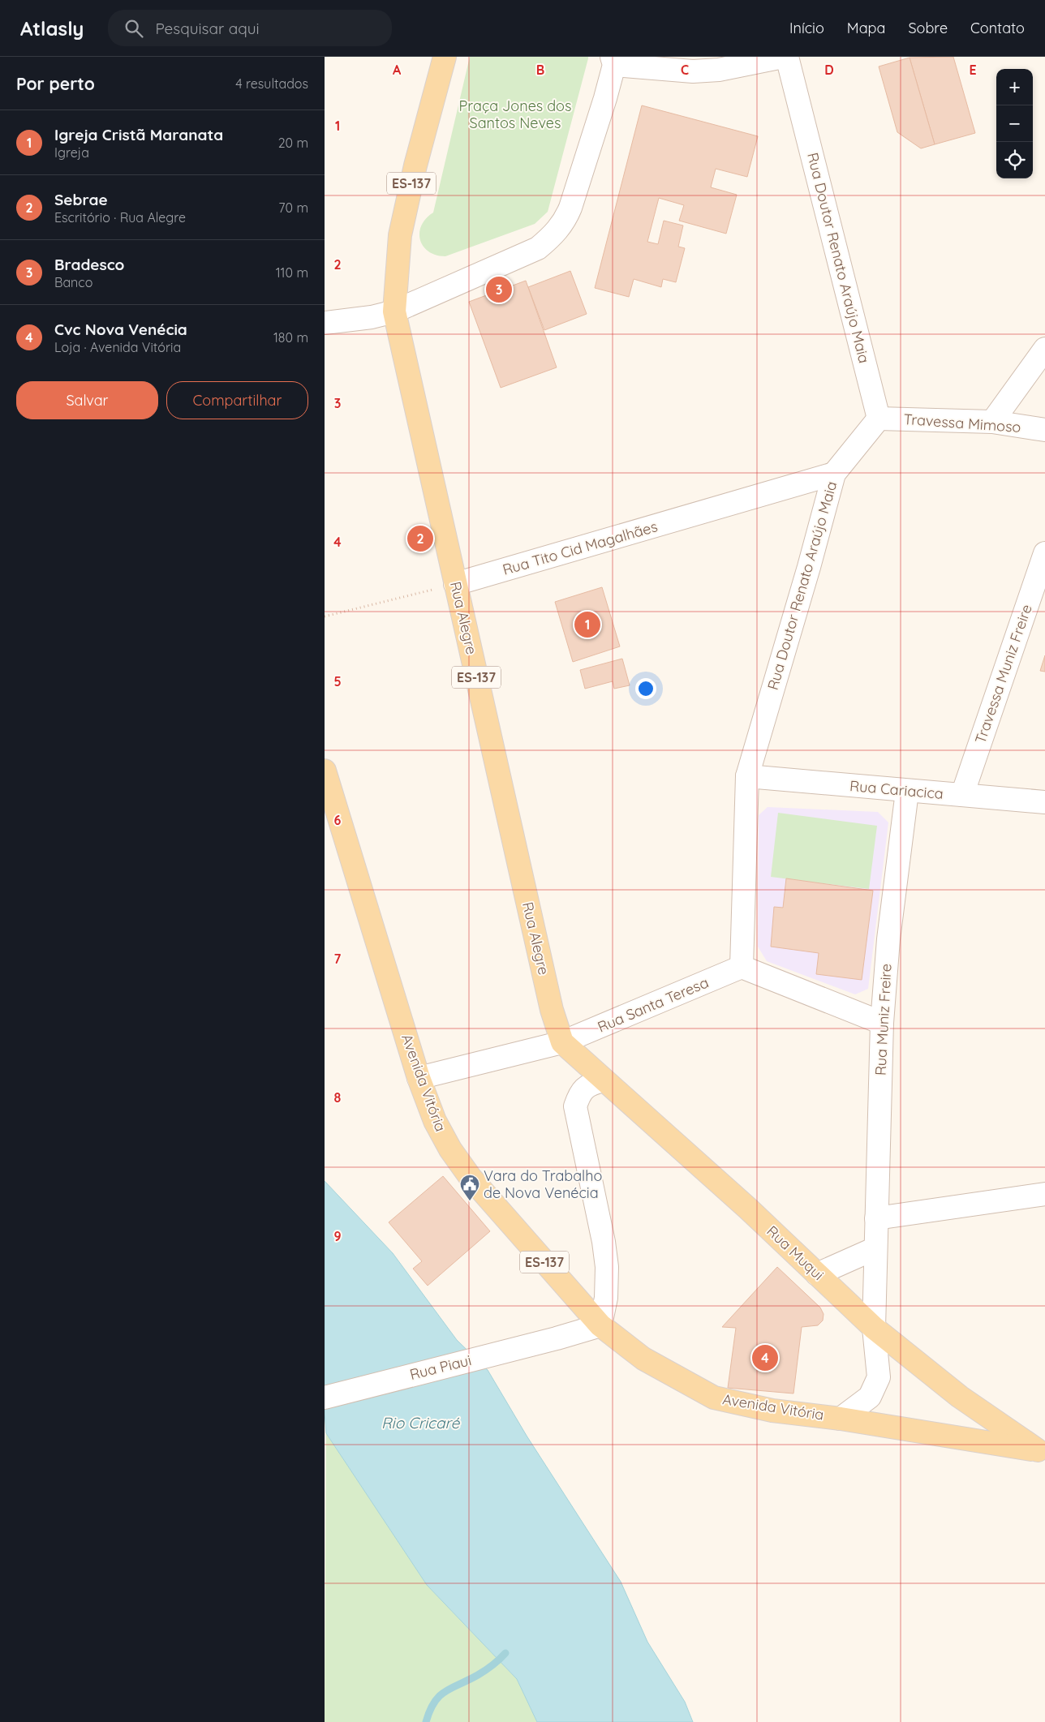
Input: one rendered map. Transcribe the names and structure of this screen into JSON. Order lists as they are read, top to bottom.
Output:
{
  "streets": {
    "main road": [
      "ES-137",
      "Rua Alegre",
      "Avenida Vitória",
      "Rua Muqui"
    ],
    "street": [
      "Rua Doutor Renato Araújo Maia",
      "Travessa Mimoso",
      "Rua Tito Cid Magalhães",
      "Travessa Muniz Freire",
      "Rua Cariacica",
      "Rua Santa Teresa",
      "Rua Muniz Freire",
      "Rua Piaui"
    ]
  },
  "crossings": [
    ["ES-137", "Rua Alegre"],
    ["Rua Doutor Renato Araújo Maia", "Travessa Mimoso"],
    ["Rua Doutor Renato Araújo Maia", "Rua Tito Cid Magalhães"],
    ["Rua Doutor Renato Araújo Maia", "Rua Cariacica"],
    ["Rua Doutor Renato Araújo Maia", "Rua Santa Teresa"],
    ["Rua Tito Cid Magalhães", "Rua Alegre"],
    ["Rua Alegre", "Rua Santa Teresa"],
    ["Rua Alegre", "Rua Muqui"],
    ["Travessa Muniz Freire", "Rua Cariacica"],
    ["Rua Cariacica", "Rua Muniz Freire"],
    ["Rua Santa Teresa", "Avenida Vitória"],
    ["Rua Santa Teresa", "Rua Muqui"],
    ["Rua Muniz Freire", "Avenida Vitória"],
    ["Rua Muniz Freire", "Rua Muqui"],
    ["Avenida Vitória", "Rua Muqui"],
    ["Avenida Vitória", "Rua Piaui"]
  ],
  "water": ["Rio Cricaré"],
  "parks": ["Praça Jones dos Santos Neves"],
  "places": {
    "public building": ["Vara do Trabalho de Nova Venécia"]
  },
  "page": {
    "header": "Atlasly",
    "search": "Pesquisar aqui",
    "nav": [
      "Início",
      "Mapa",
      "Sobre",
      "Contato"
    ],
    "heading": ["Por perto", "4 resultados"],
    "map_buttons": ["+", "−"],
    "list": [
      {
        "mark": "1",
        "name": "Igreja Cristã Maranata",
        "note": "Igreja",
        "value": "20 m"
      },
      {
        "mark": "2",
        "name": "Sebrae",
        "note": "Escritório · Rua Alegre",
        "value": "70 m"
      },
      {
        "mark": "3",
        "name": "Bradesco",
        "note": "Banco",
        "value": "110 m"
      },
      {
        "mark": "4",
        "name": "Cvc Nova Venécia",
        "note": "Loja · Avenida Vitória",
        "value": "180 m"
      }
    ],
    "pins": [
      "3",
      "2",
      "1",
      "4"
    ],
    "buttons": ["Salvar", "Compartilhar"]
  },
  "grid": {
    "columns": [
      "A",
      "B",
      "C",
      "D",
      "E"
    ],
    "rows": [
      "1",
      "2",
      "3",
      "4",
      "5",
      "6",
      "7",
      "8",
      "9"
    ]
  }
}
